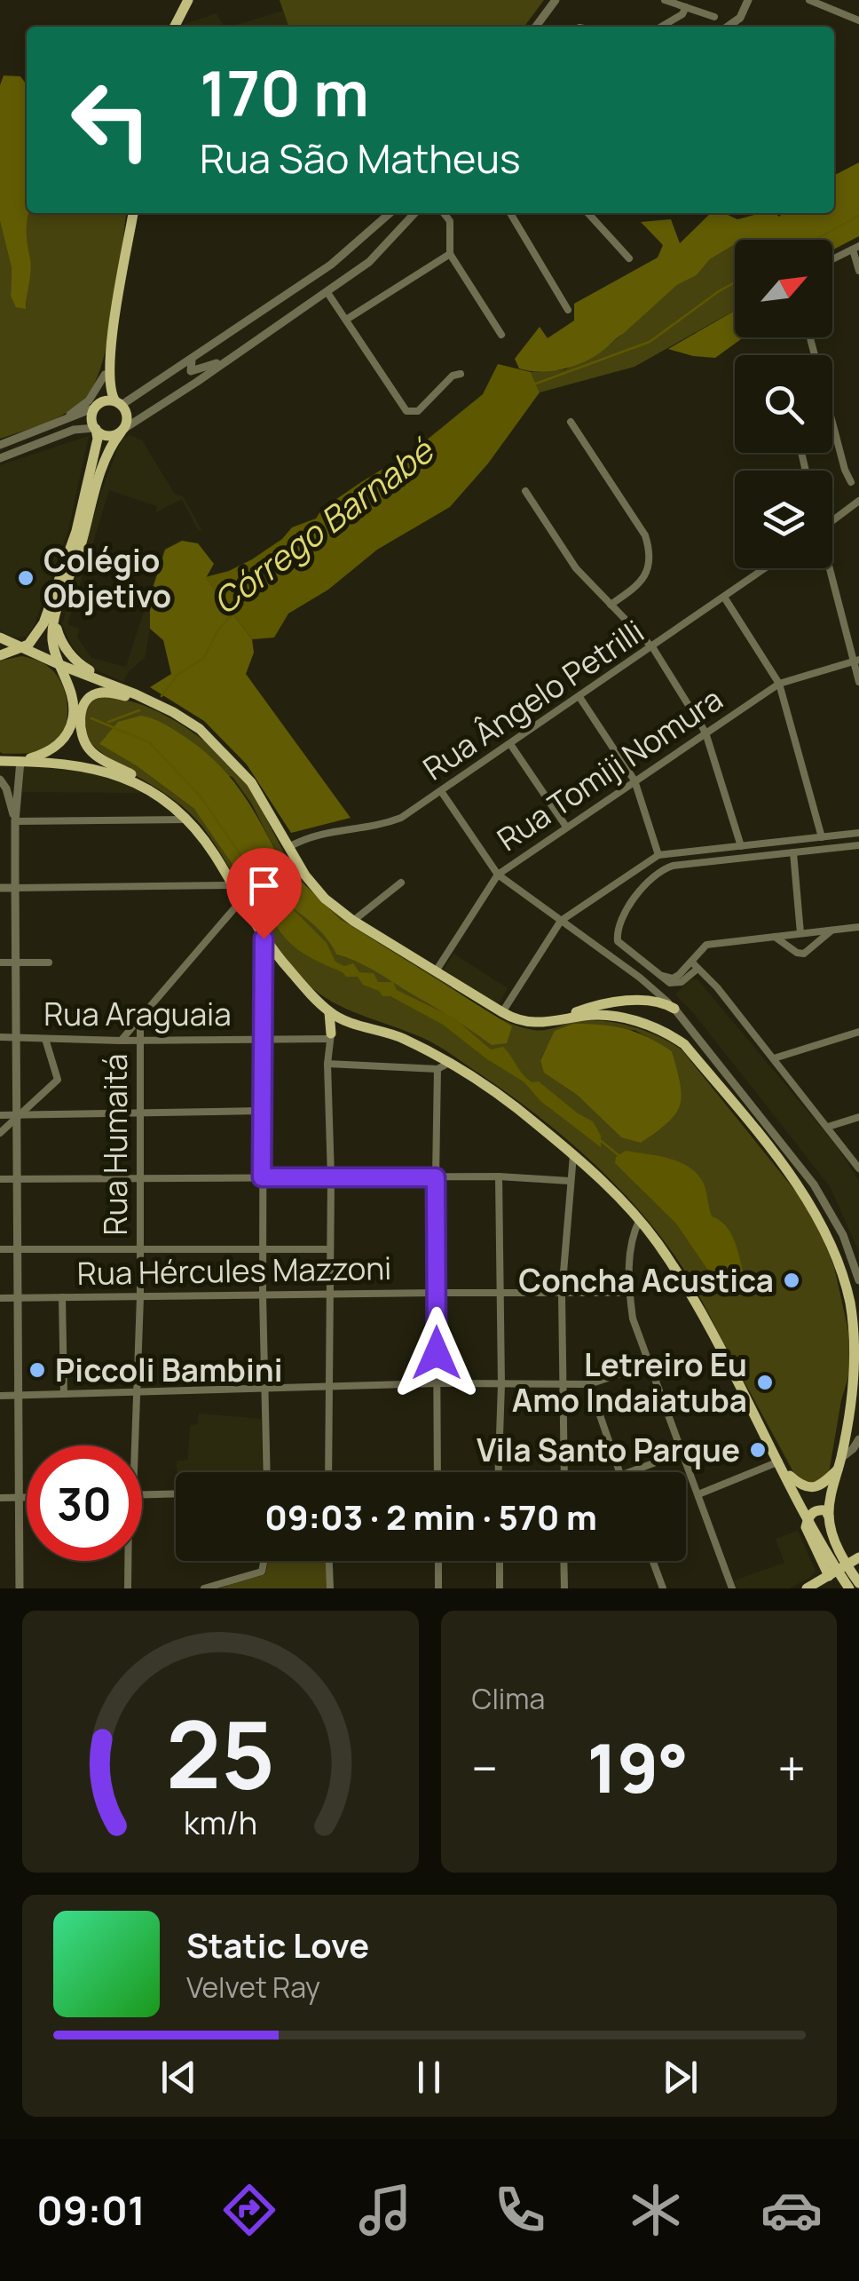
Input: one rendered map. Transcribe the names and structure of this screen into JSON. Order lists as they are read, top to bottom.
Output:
{
  "streets": {
    "street": [
      "Rua Ângelo Petrilli",
      "Rua Tomiji Nomura",
      "Rua Araguaia",
      "Rua Humaitá",
      "Rua Hércules Mazzoni"
    ]
  },
  "crossings": [
    ["Rua Araguaia", "Rua Humaitá"],
    ["Rua Humaitá", "Rua Hércules Mazzoni"]
  ],
  "water": ["Córrego Barnabé"],
  "places": [
    "Colégio Objetivo",
    "Concha Acustica",
    "Piccoli Bambini",
    "Letreiro Eu Amo Indaiatuba",
    "Vila Santo Parque"
  ],
  "north": "top right",
  "page": {
    "turn": ["170 m", "Rua São Matheus"],
    "limit": "30",
    "trip": "09:03 · 2 min · 570 m",
    "tile": "Clima",
    "heat": ["−", "19°", "+"],
    "song": ["Static Love", "Velvet Ray"],
    "tabs": "09:01",
    "gauge": ["25", "km/h"]
  }
}
